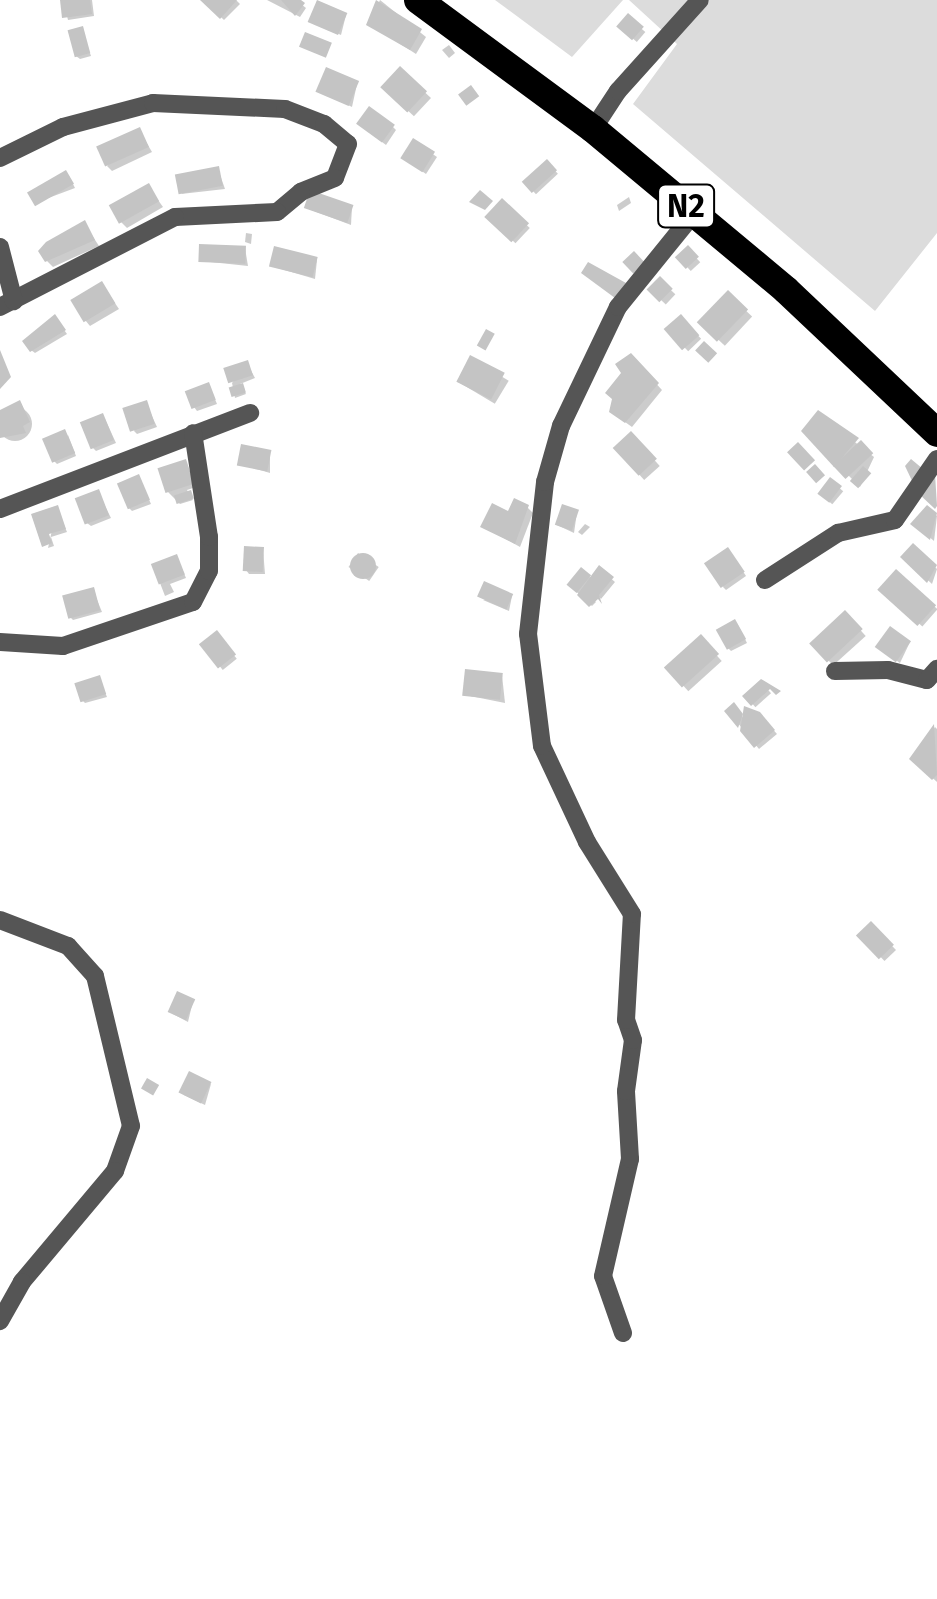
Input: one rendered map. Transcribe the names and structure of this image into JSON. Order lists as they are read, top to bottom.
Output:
{
  "streets": {
    "highway": ["N2"]
  }
}
